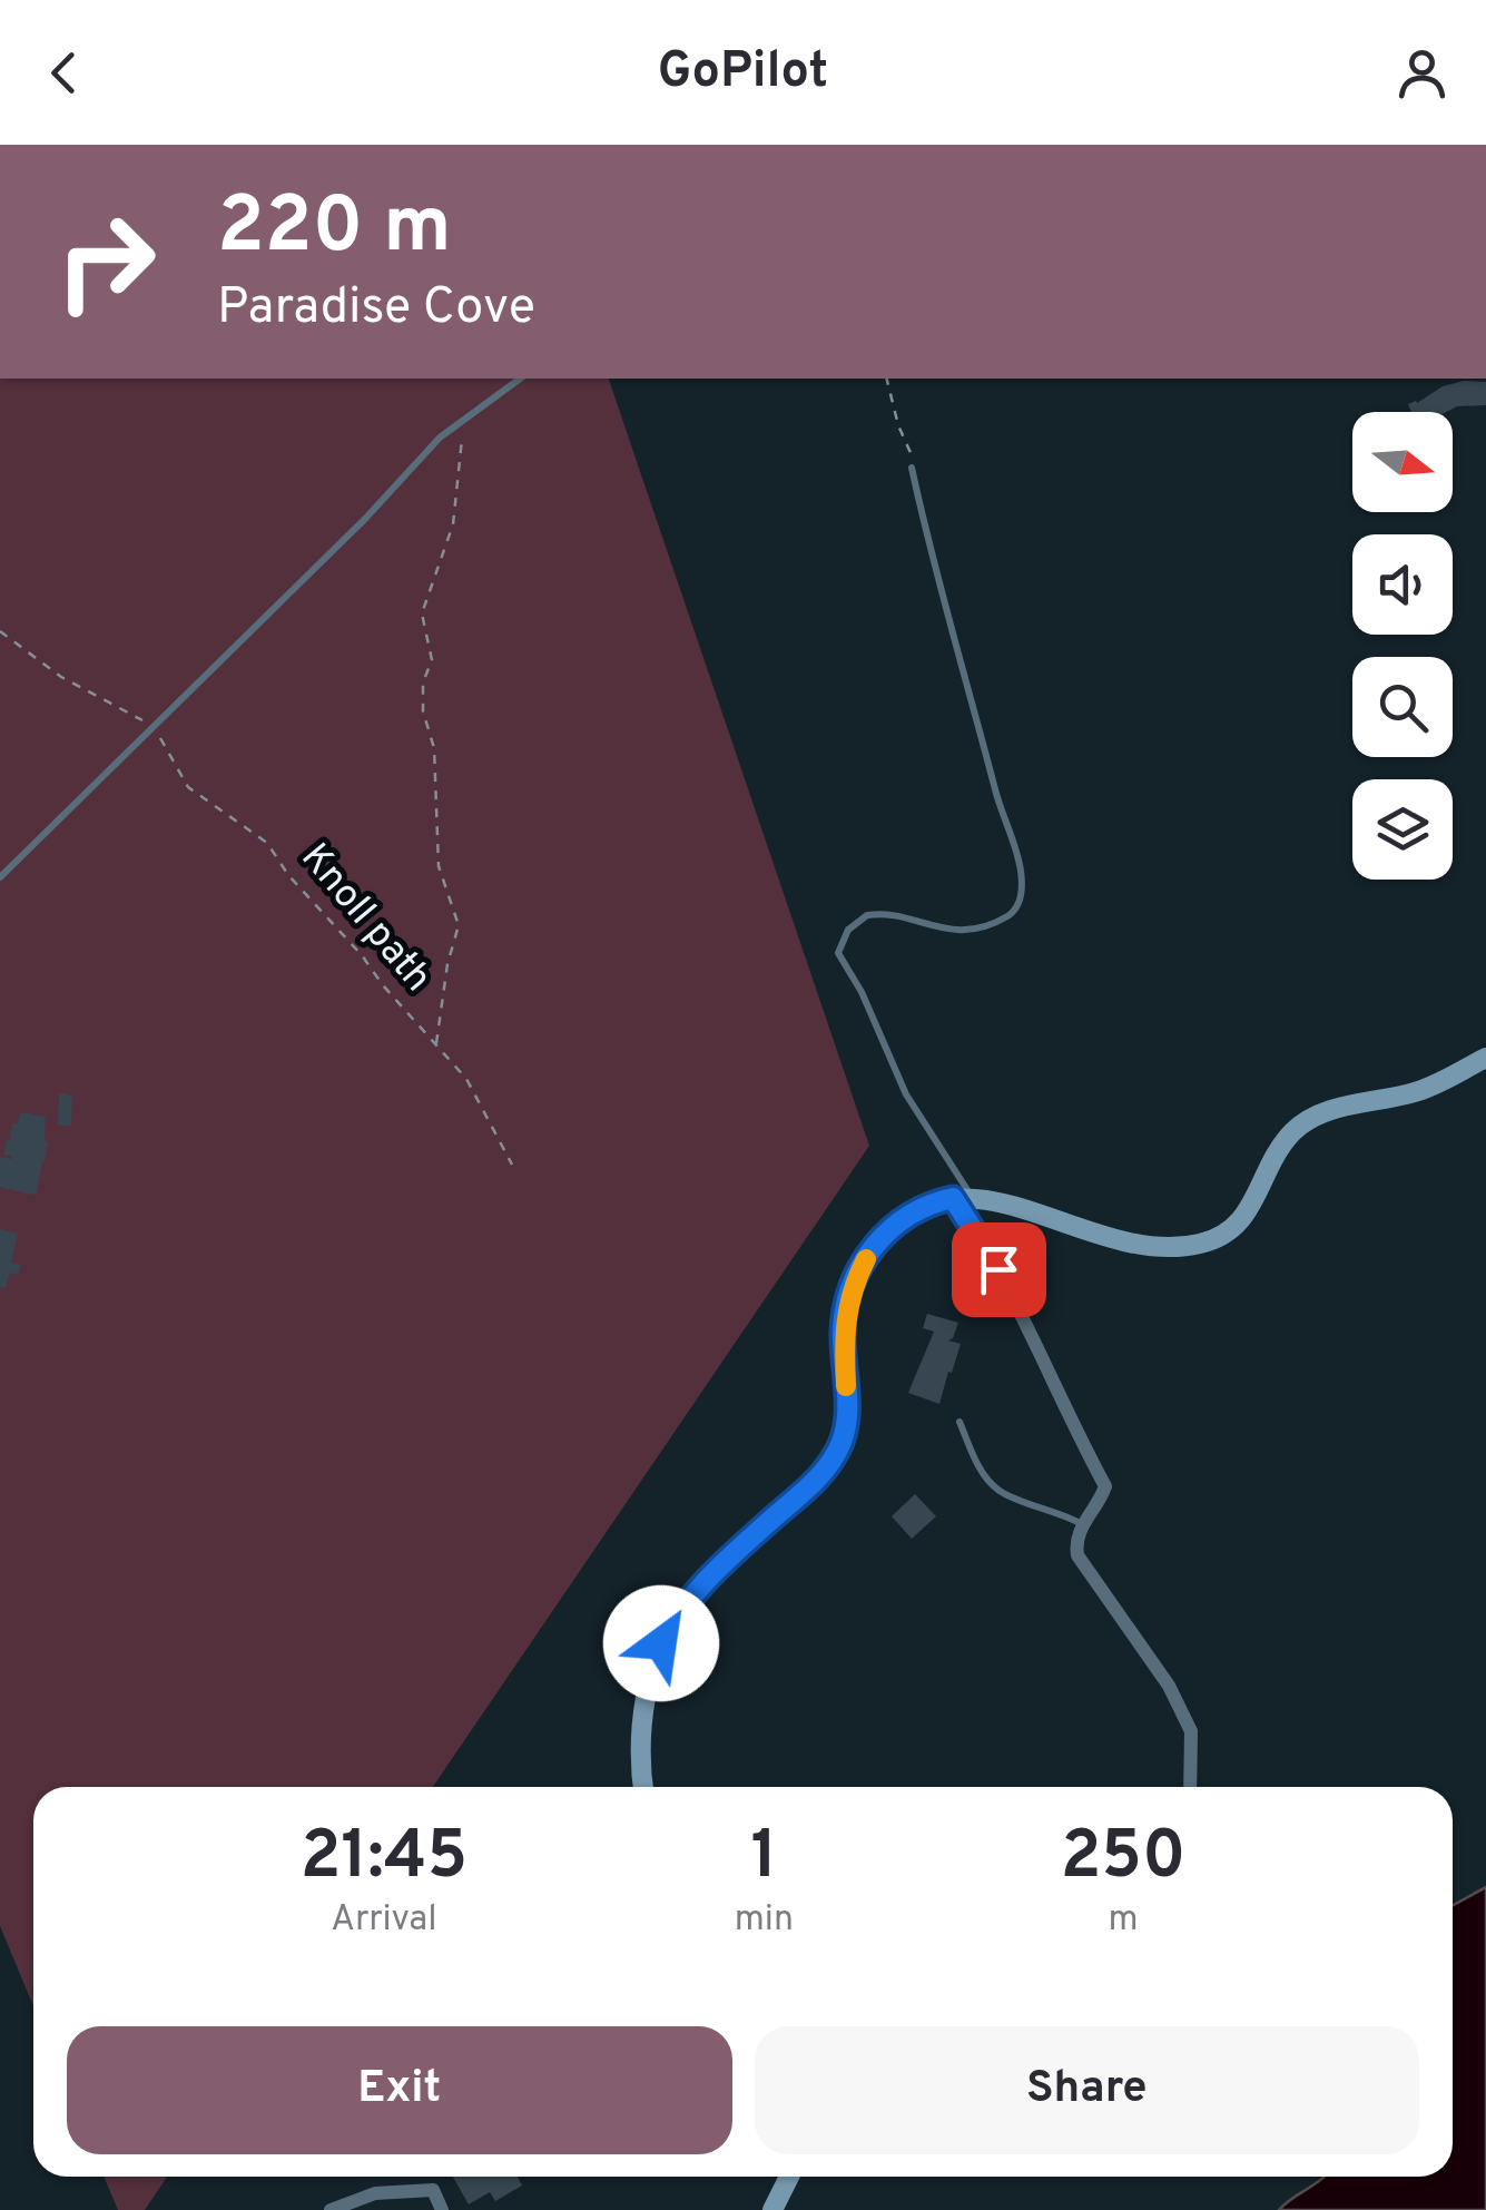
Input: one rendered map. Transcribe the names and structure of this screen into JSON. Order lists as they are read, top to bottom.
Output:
{
  "streets": {
    "path": ["Knoll path"]
  },
  "north": "right",
  "page": {
    "header": "GoPilot",
    "turn": ["220 m", "Paradise Cove"],
    "eta": [
      "21:45",
      "Arrival",
      "1",
      "min",
      "250",
      "m"
    ],
    "buttons": ["Exit", "Share"]
  }
}
